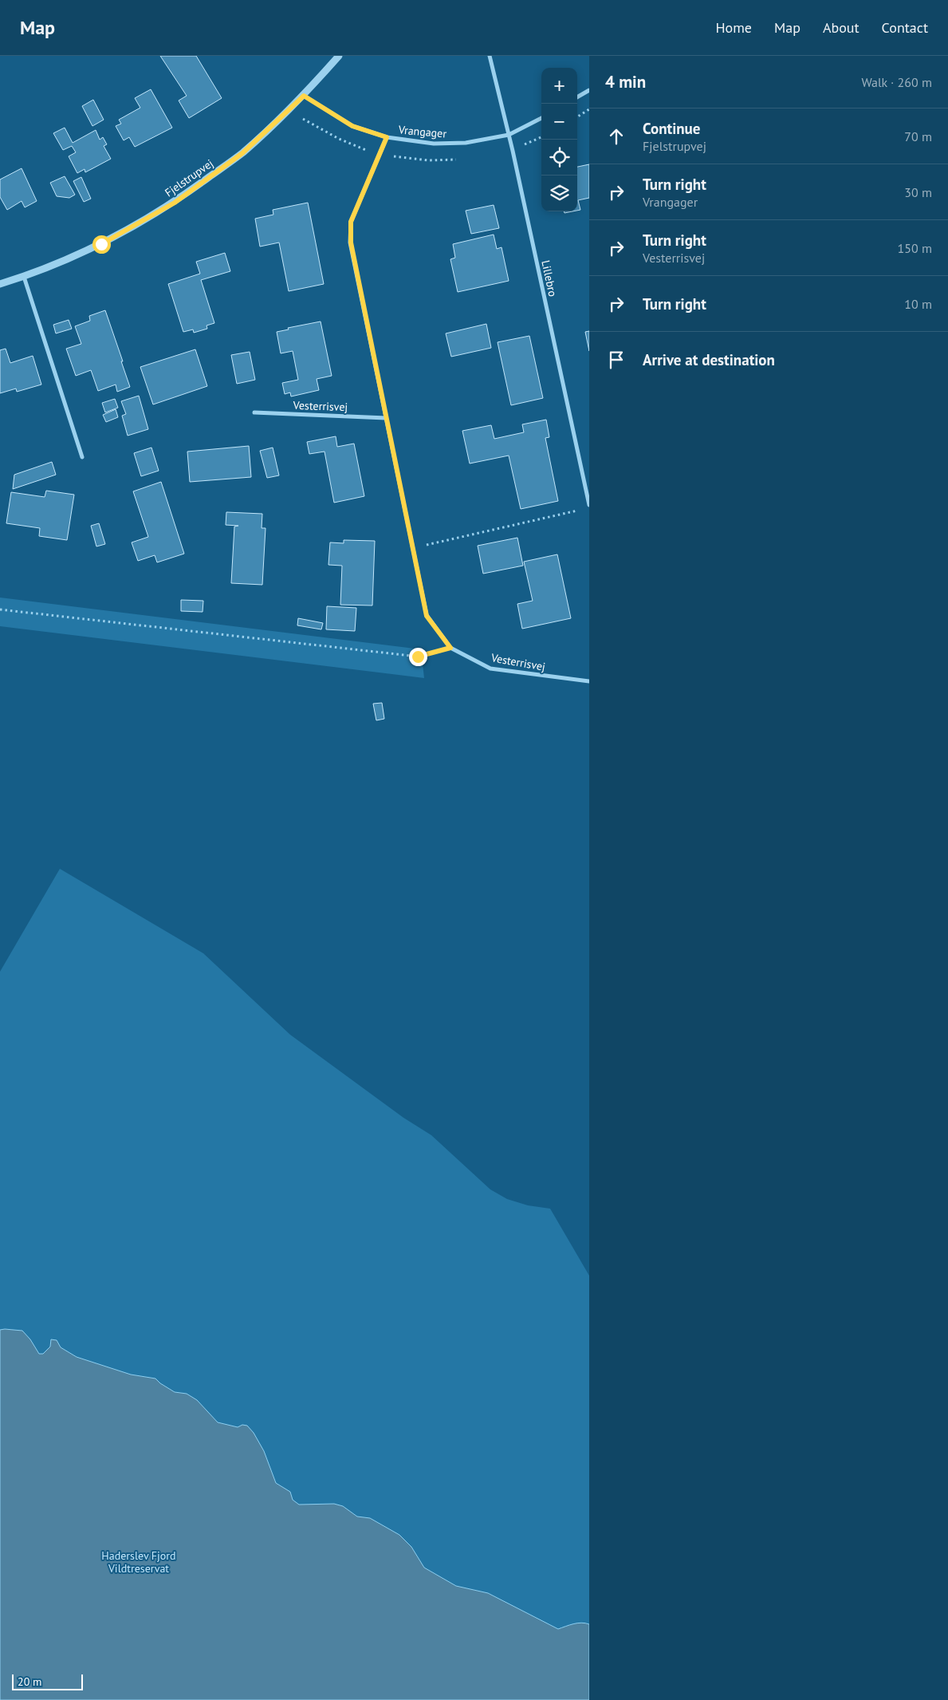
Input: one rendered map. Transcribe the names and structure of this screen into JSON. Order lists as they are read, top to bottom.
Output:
{
  "streets": {
    "street": [
      "Vrangager",
      "Fjelstrupvej",
      "Lillebro",
      "Vesterrisvej"
    ]
  },
  "crossings": [
    ["Vrangager", "Fjelstrupvej"],
    ["Vrangager", "Lillebro"],
    ["Vrangager", "Vesterrisvej"]
  ],
  "parks": ["Haderslev Fjord Vildtreservat"],
  "scale_bar": "20 m",
  "page": {
    "header": "Map",
    "nav": [
      "Home",
      "Map",
      "About",
      "Contact"
    ],
    "heading": ["4 min", "Walk · 260 m"],
    "map_buttons": ["+", "−"],
    "list": [
      ["Continue", "Fjelstrupvej", "70 m"],
      ["Turn right", "Vrangager", "30 m"],
      ["Turn right", "Vesterrisvej", "150 m"],
      ["Turn right", "10 m"],
      "Arrive at destination"
    ],
    "scale": "20 m"
  }
}
